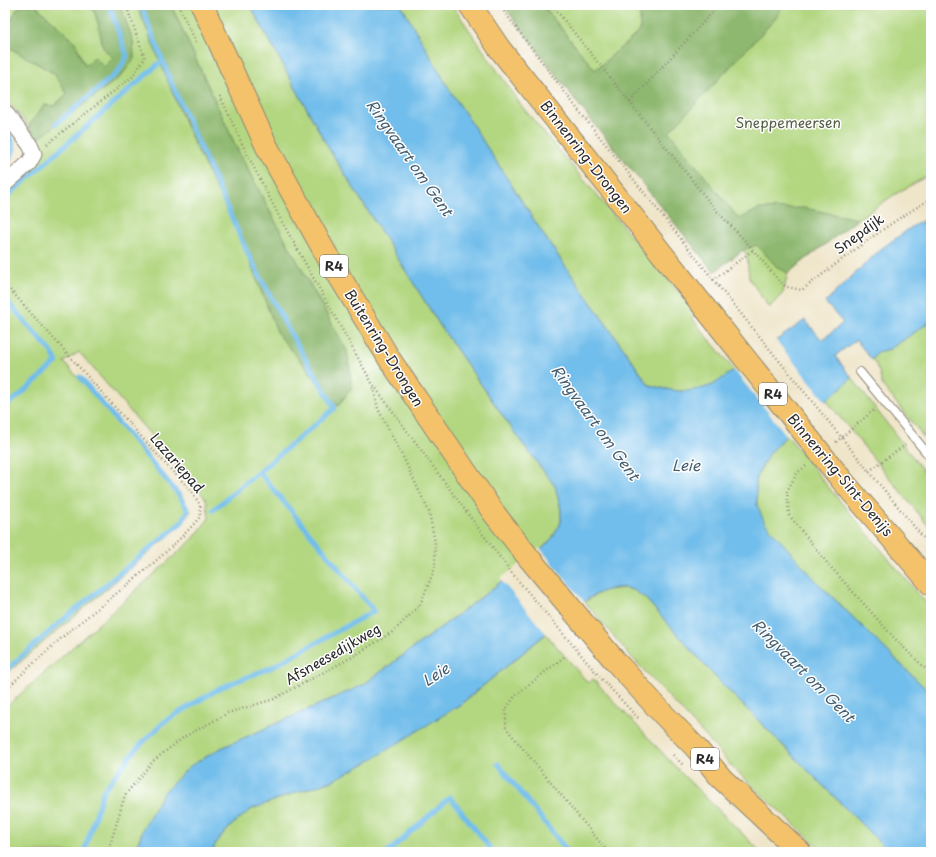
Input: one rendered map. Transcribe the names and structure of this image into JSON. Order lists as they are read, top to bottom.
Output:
{
  "streets": {
    "highway": [
      "Binnenring-Drongen",
      "R4",
      "Buitenring-Drongen",
      "Binnenring-Sint-Denijs"
    ],
    "path": ["Snepdijk", "Lazariepad", "Afsneesedijkweg"]
  },
  "crossings": [
    ["Binnenring-Drongen", "Binnenring-Sint-Denijs"]
  ],
  "water": ["Ringvaart om Gent", "Leie"],
  "parks": ["Sneppemeersen"]
}
